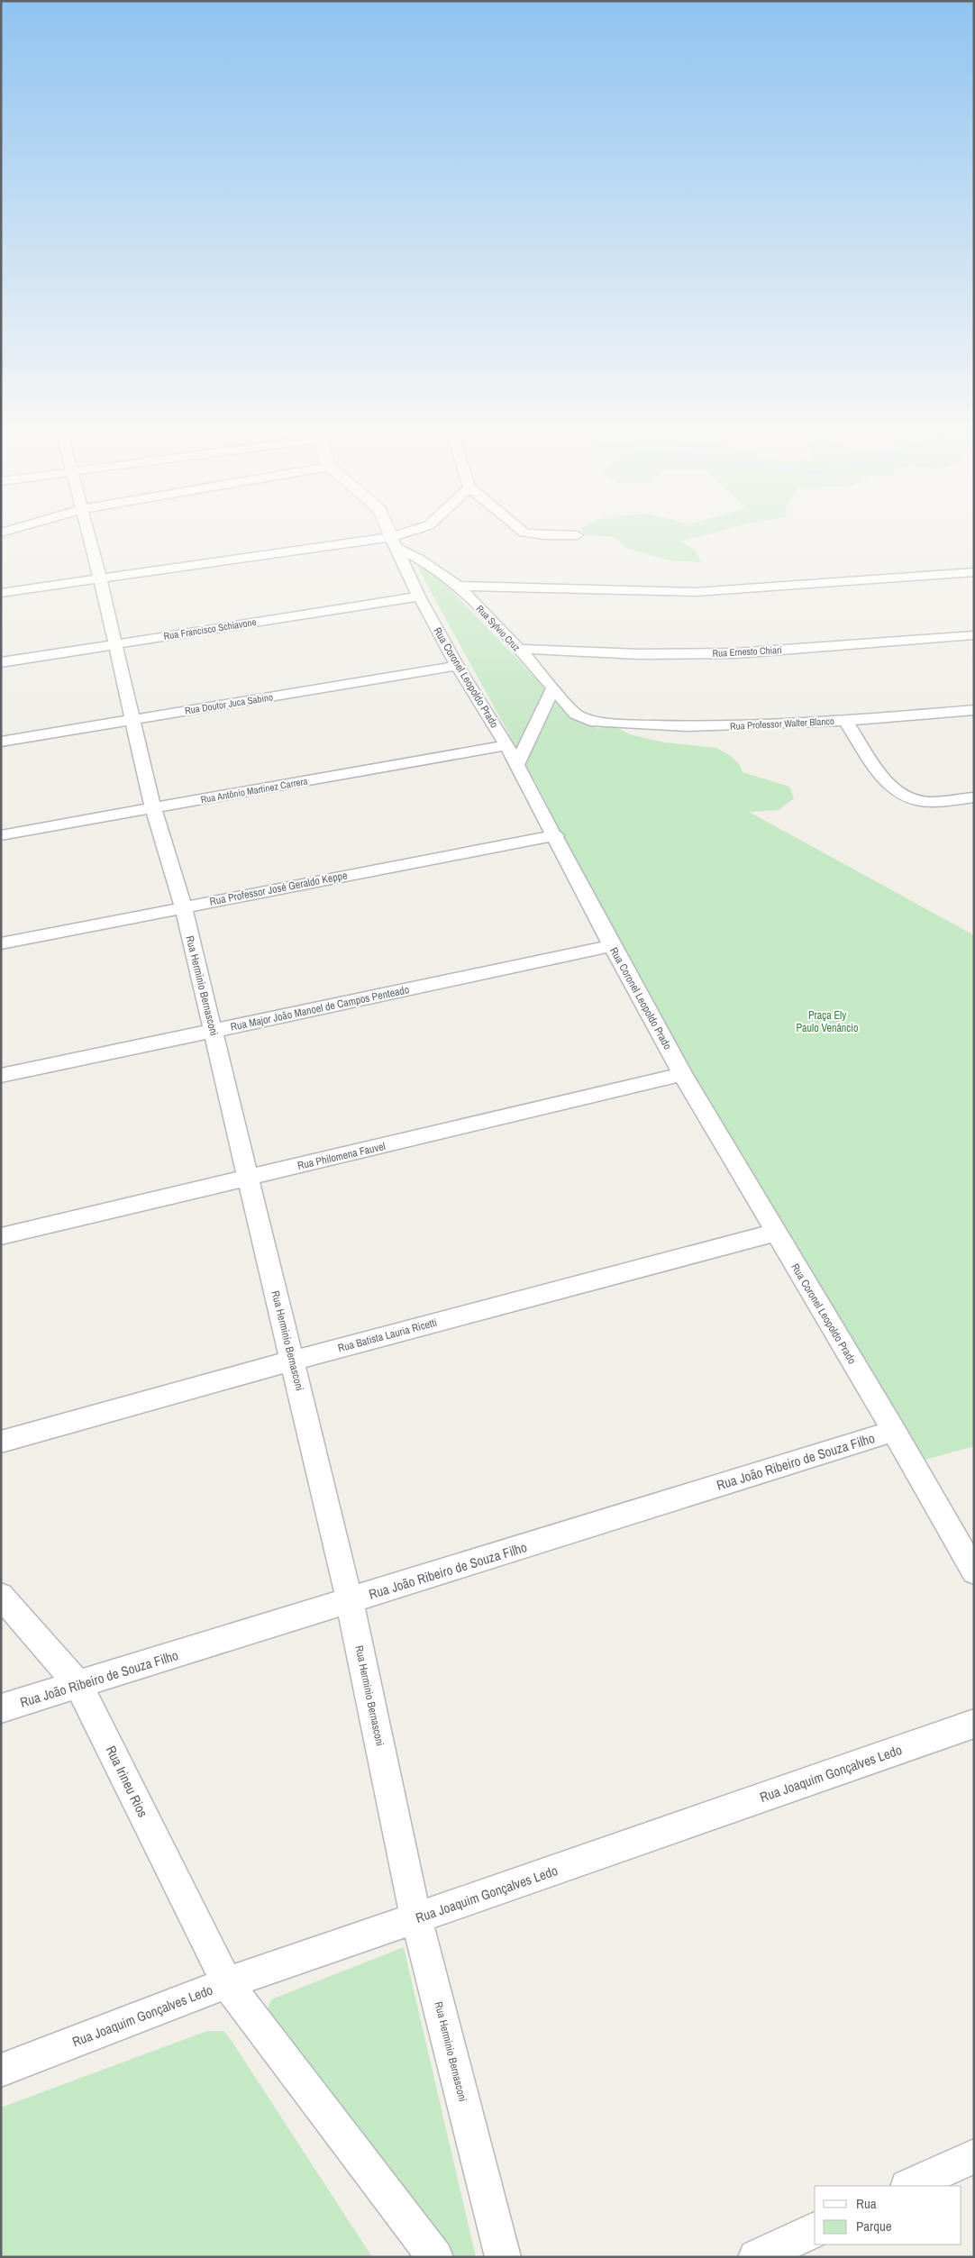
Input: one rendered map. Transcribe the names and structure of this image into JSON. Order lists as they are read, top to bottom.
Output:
{
  "streets": {
    "street": [
      "Rua Sylvio Cruz",
      "Rua Francisco Schiavone",
      "Rua Ernesto Chiari",
      "Rua Coronel Leopoldo Prado",
      "Rua Doutor Juca Sabino",
      "Rua Professor Walter Blanco",
      "Rua Antônio Martinez Carrera",
      "Rua Professor José Geraldo Keppe",
      "Rua Herminio Bernasconi",
      "Rua Major João Manoel de Campos Penteado",
      "Rua Philomena Fauvel",
      "Rua Batista Lauria Ricetti",
      "Rua João Ribeiro de Souza Filho",
      "Rua Joaquim Gonçalves Ledo",
      "Rua Irineu Rios"
    ]
  },
  "crossings": [
    ["Rua Sylvio Cruz", "Rua Ernesto Chiari"],
    ["Rua Sylvio Cruz", "Rua Coronel Leopoldo Prado"],
    ["Rua Sylvio Cruz", "Rua Professor Walter Blanco"],
    ["Rua Francisco Schiavone", "Rua Coronel Leopoldo Prado"],
    ["Rua Francisco Schiavone", "Rua Herminio Bernasconi"],
    ["Rua Coronel Leopoldo Prado", "Rua Doutor Juca Sabino"],
    ["Rua Coronel Leopoldo Prado", "Rua Antônio Martinez Carrera"],
    ["Rua Coronel Leopoldo Prado", "Rua Professor José Geraldo Keppe"],
    ["Rua Coronel Leopoldo Prado", "Rua Major João Manoel de Campos Penteado"],
    ["Rua Coronel Leopoldo Prado", "Rua Philomena Fauvel"],
    ["Rua Coronel Leopoldo Prado", "Rua Batista Lauria Ricetti"],
    ["Rua Coronel Leopoldo Prado", "Rua João Ribeiro de Souza Filho"],
    ["Rua Doutor Juca Sabino", "Rua Herminio Bernasconi"],
    ["Rua Antônio Martinez Carrera", "Rua Herminio Bernasconi"],
    ["Rua Professor José Geraldo Keppe", "Rua Herminio Bernasconi"],
    ["Rua Herminio Bernasconi", "Rua Major João Manoel de Campos Penteado"],
    ["Rua Herminio Bernasconi", "Rua Philomena Fauvel"],
    ["Rua Herminio Bernasconi", "Rua Batista Lauria Ricetti"],
    ["Rua Herminio Bernasconi", "Rua João Ribeiro de Souza Filho"],
    ["Rua Herminio Bernasconi", "Rua Joaquim Gonçalves Ledo"],
    ["Rua João Ribeiro de Souza Filho", "Rua Irineu Rios"],
    ["Rua Joaquim Gonçalves Ledo", "Rua Irineu Rios"]
  ],
  "parks": ["Praça Ely Paulo Venâncio"],
  "legend": ["Rua", "Parque"]
}
